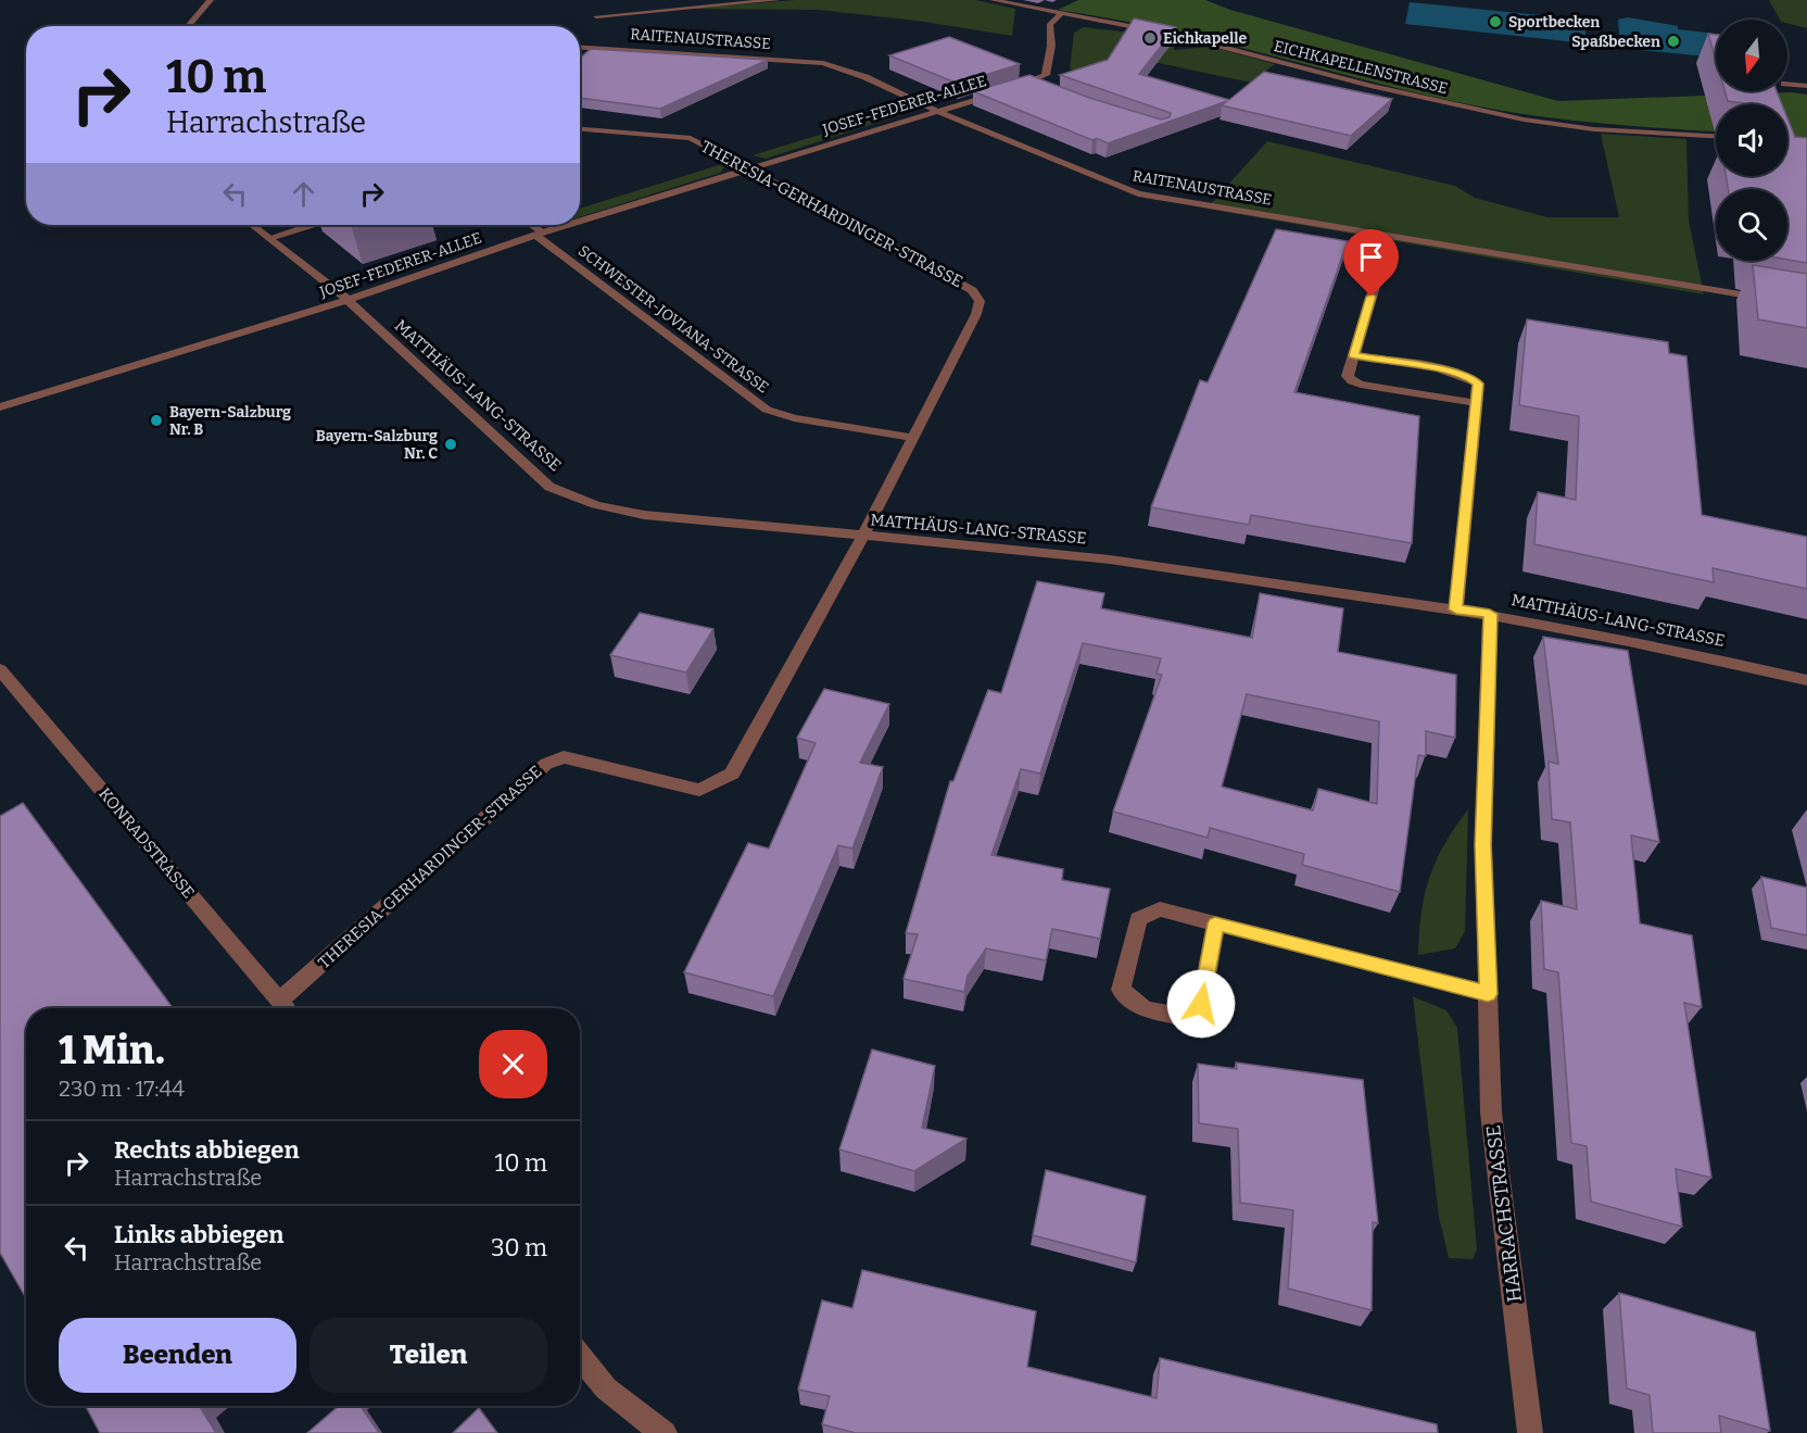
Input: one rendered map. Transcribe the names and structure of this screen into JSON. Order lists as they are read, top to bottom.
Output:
{
  "streets": {
    "street": [
      "RAITENAUSTRASSE",
      "EICHKAPELLENSTRASSE",
      "JOSEF-FEDERER-ALLEE",
      "THERESIA-GERHARDINGER-STRASSE",
      "SCHWESTER-JOVIANA-STRASSE",
      "MATTHÄUS-LANG-STRASSE",
      "KONRADSTRASSE",
      "HARRACHSTRASSE"
    ]
  },
  "crossings": [
    ["RAITENAUSTRASSE", "JOSEF-FEDERER-ALLEE"],
    ["EICHKAPELLENSTRASSE", "JOSEF-FEDERER-ALLEE"],
    ["JOSEF-FEDERER-ALLEE", "THERESIA-GERHARDINGER-STRASSE"],
    ["JOSEF-FEDERER-ALLEE", "SCHWESTER-JOVIANA-STRASSE"],
    ["JOSEF-FEDERER-ALLEE", "MATTHÄUS-LANG-STRASSE"],
    ["THERESIA-GERHARDINGER-STRASSE", "SCHWESTER-JOVIANA-STRASSE"],
    ["THERESIA-GERHARDINGER-STRASSE", "MATTHÄUS-LANG-STRASSE"],
    ["THERESIA-GERHARDINGER-STRASSE", "KONRADSTRASSE"],
    ["MATTHÄUS-LANG-STRASSE", "HARRACHSTRASSE"]
  ],
  "places": [
    "Sportbecken",
    "Eichkapelle",
    "Spaßbecken",
    "Bayern-Salzburg Nr. B",
    "Bayern-Salzburg Nr. C"
  ],
  "north": "bottom",
  "page": {
    "turn": ["10 m", "Harrachstraße"],
    "heading": ["1 Min.", "230 m · 17:44"],
    "list": [
      {
        "name": "Rechts abbiegen",
        "note": "Harrachstraße",
        "value": "10 m"
      },
      {
        "name": "Links abbiegen",
        "note": "Harrachstraße",
        "value": "30 m"
      }
    ],
    "buttons": ["Beenden", "Teilen"]
  }
}
